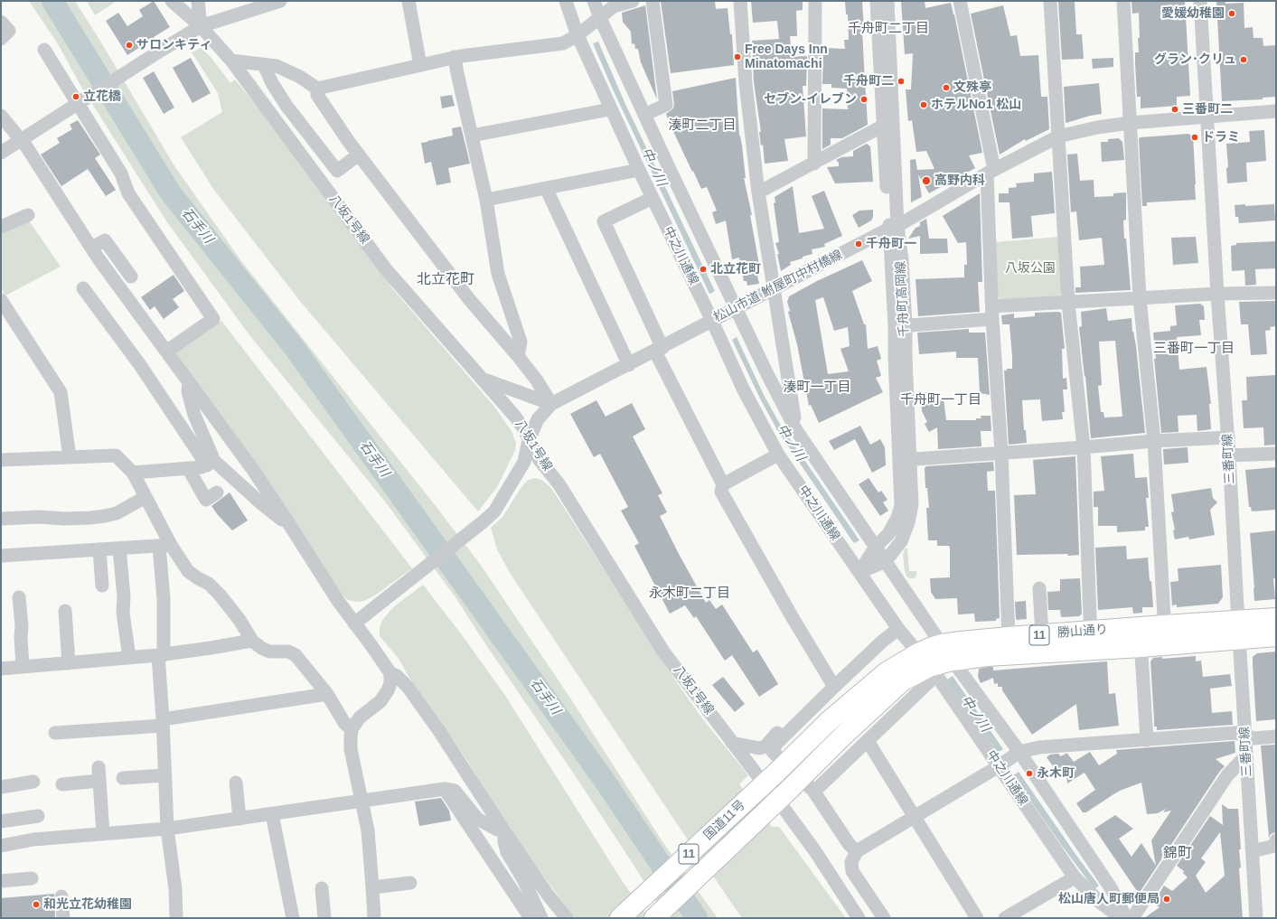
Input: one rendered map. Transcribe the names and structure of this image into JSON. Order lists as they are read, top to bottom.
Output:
{
  "streets": {
    "highway": ["勝山通り", "11", "国道11号"],
    "street": [
      "八坂1号線",
      "中之川通線",
      "松山市道 鮒屋町中村橋線",
      "千舟町高岡線",
      "三番町線"
    ]
  },
  "crossings": [
    ["八坂1号線", "松山市道 鮒屋町中村橋線"],
    ["八坂1号線", "国道11号"],
    ["中之川通線", "松山市道 鮒屋町中村橋線"],
    ["中之川通線", "千舟町高岡線"],
    ["中之川通線", "勝山通り"],
    ["松山市道 鮒屋町中村橋線", "千舟町高岡線"],
    ["松山市道 鮒屋町中村橋線", "三番町線"],
    ["三番町線", "勝山通り"],
    ["勝山通り", "国道11号"]
  ],
  "districts": [
    "千舟町二丁目",
    "湊町二丁目",
    "北立花町",
    "三番町一丁目",
    "湊町一丁目",
    "千舟町一丁目",
    "永木町二丁目",
    "錦町"
  ],
  "water": ["中ノ川", "石手川"],
  "parks": ["八坂公園"],
  "places": [
    "愛媛幼稚園",
    "サロンキティ",
    "Free Days Inn Minatomachi",
    "グラン･クリュ",
    "千舟町二",
    "文殊亭",
    "立花橋",
    "セブン-イレブン",
    "ホテルNo1 松山",
    "三番町二",
    "ドラミ",
    "高野内科",
    "千舟町一",
    "北立花町",
    "永木町",
    "松山唐人町郵便局",
    "和光立花幼稚園"
  ]
}
